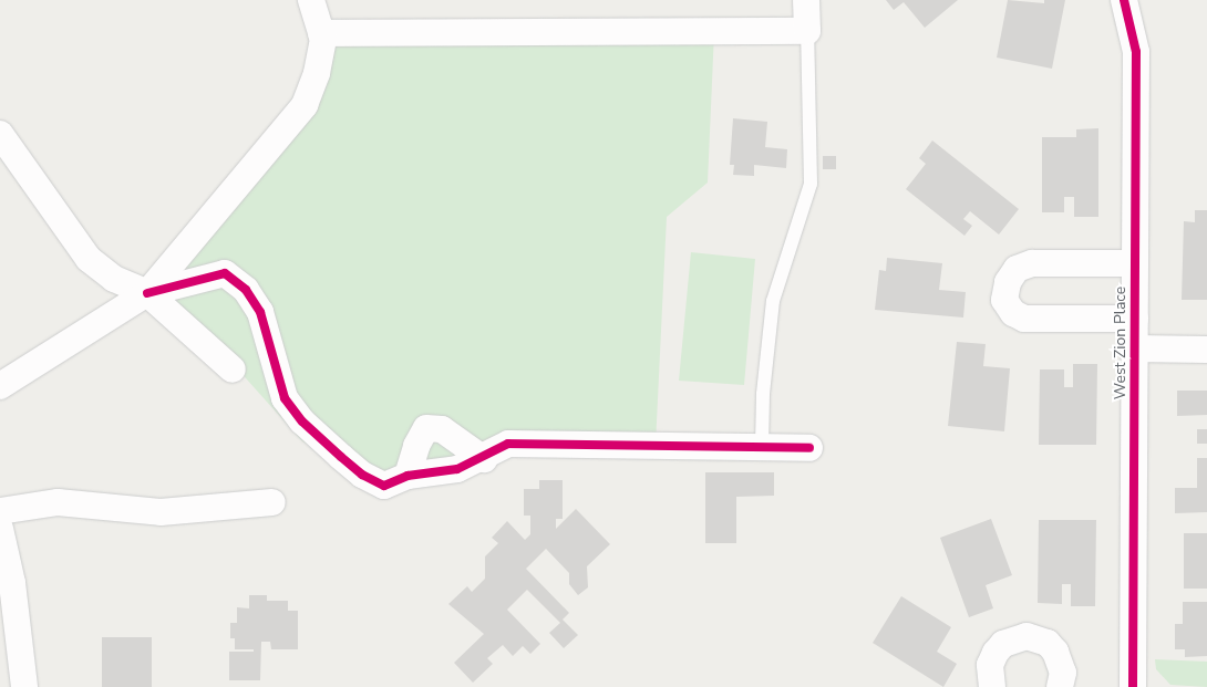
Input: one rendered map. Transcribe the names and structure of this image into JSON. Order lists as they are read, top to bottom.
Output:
{
  "streets": {
    "street": ["West Zion Place"]
  }
}
